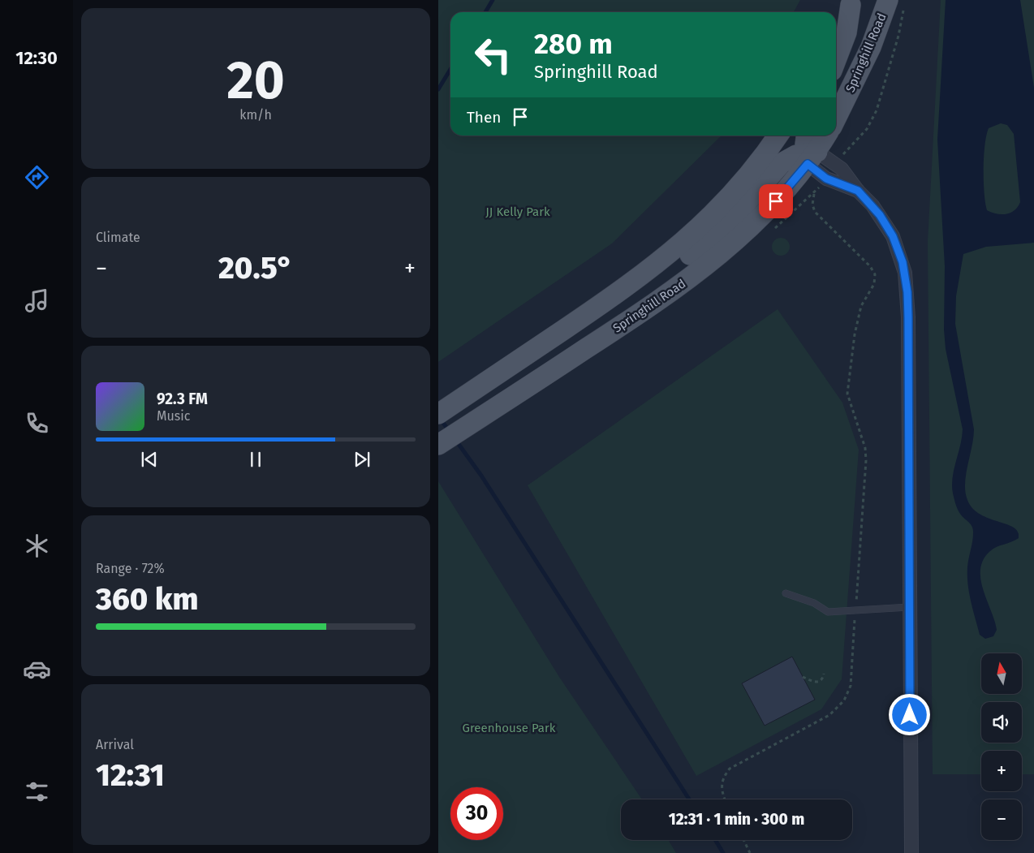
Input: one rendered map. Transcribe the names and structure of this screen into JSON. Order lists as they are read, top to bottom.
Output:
{
  "streets": {
    "main road": ["Springhill Road"]
  },
  "parks": ["JJ Kelly Park", "Greenhouse Park"],
  "north": "top",
  "page": {
    "tabs": "12:30",
    "tile": [
      ["20", "km/h"],
      "Climate",
      ["Range · 72%", "360 km"],
      ["Arrival", "12:31"]
    ],
    "turn": ["280 m", "Springhill Road"],
    "then": "Then",
    "heat": ["−", "20.5°", "+"],
    "song": ["92.3 FM", "Music"],
    "map_buttons": ["+", "−"],
    "limit": "30",
    "trip": "12:31 · 1 min · 300 m"
  }
}
